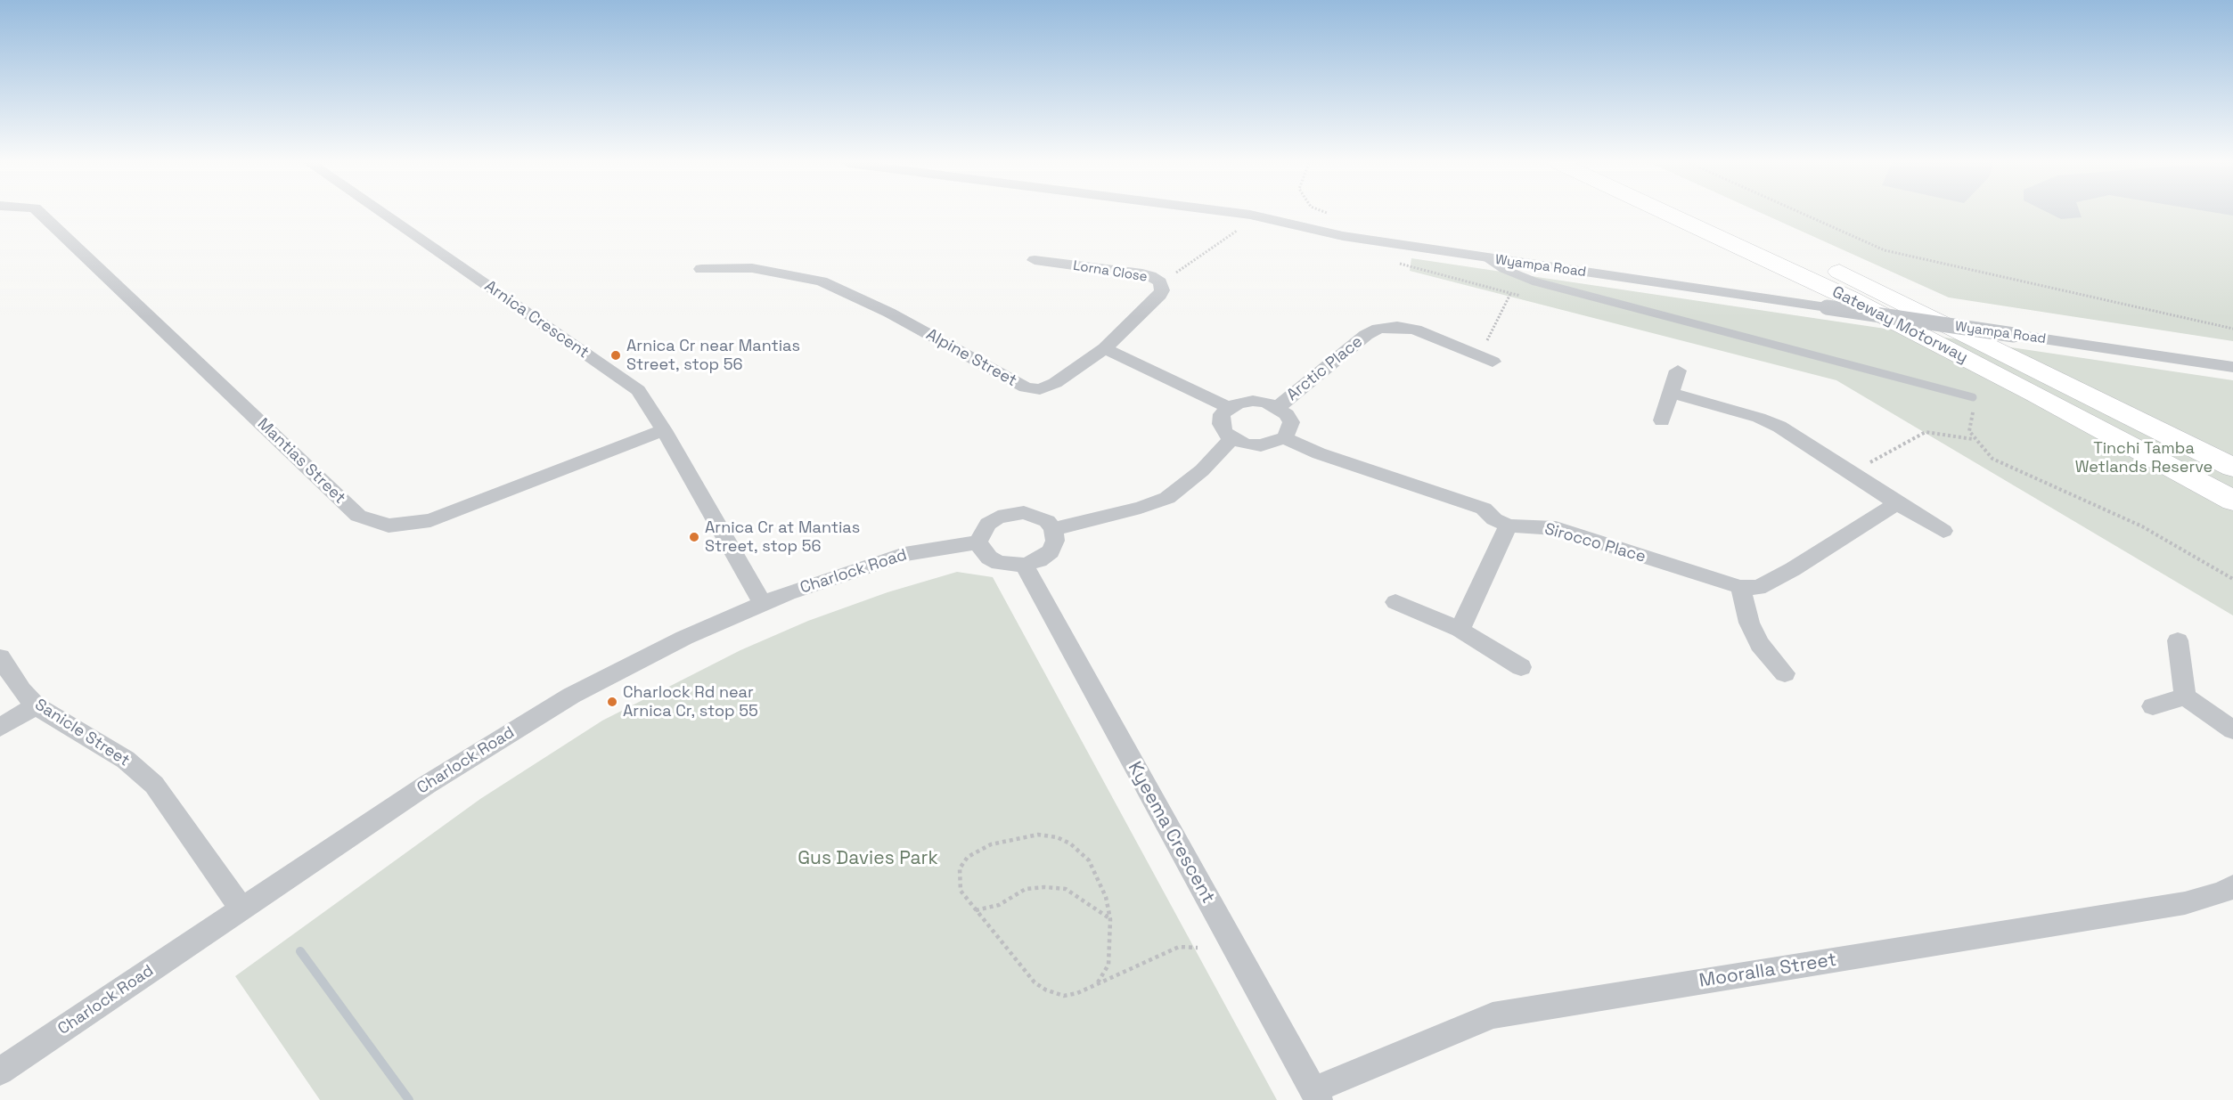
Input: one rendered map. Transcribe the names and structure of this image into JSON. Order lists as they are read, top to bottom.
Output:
{
  "streets": {
    "highway": ["Gateway Motorway"],
    "street": [
      "Wyampa Road",
      "Lorna Close",
      "Arnica Crescent",
      "Alpine Street",
      "Arctic Place",
      "Mantias Street",
      "Sirocco Place",
      "Charlock Road",
      "Sanicle Street",
      "Kyeema Crescent",
      "Mooralla Street"
    ]
  },
  "crossings": [
    ["Lorna Close", "Alpine Street"],
    ["Arnica Crescent", "Mantias Street"],
    ["Arnica Crescent", "Charlock Road"],
    ["Arctic Place", "Sirocco Place"],
    ["Charlock Road", "Sanicle Street"],
    ["Charlock Road", "Kyeema Crescent"],
    ["Kyeema Crescent", "Mooralla Street"]
  ],
  "parks": ["Tinchi Tamba Wetlands Reserve", "Gus Davies Park"],
  "places": ["Arnica Cr near Mantias Street, stop 56", "Arnica Cr at Mantias Street, stop 56", "Charlock Rd near Arnica Cr, stop 55"]
}
